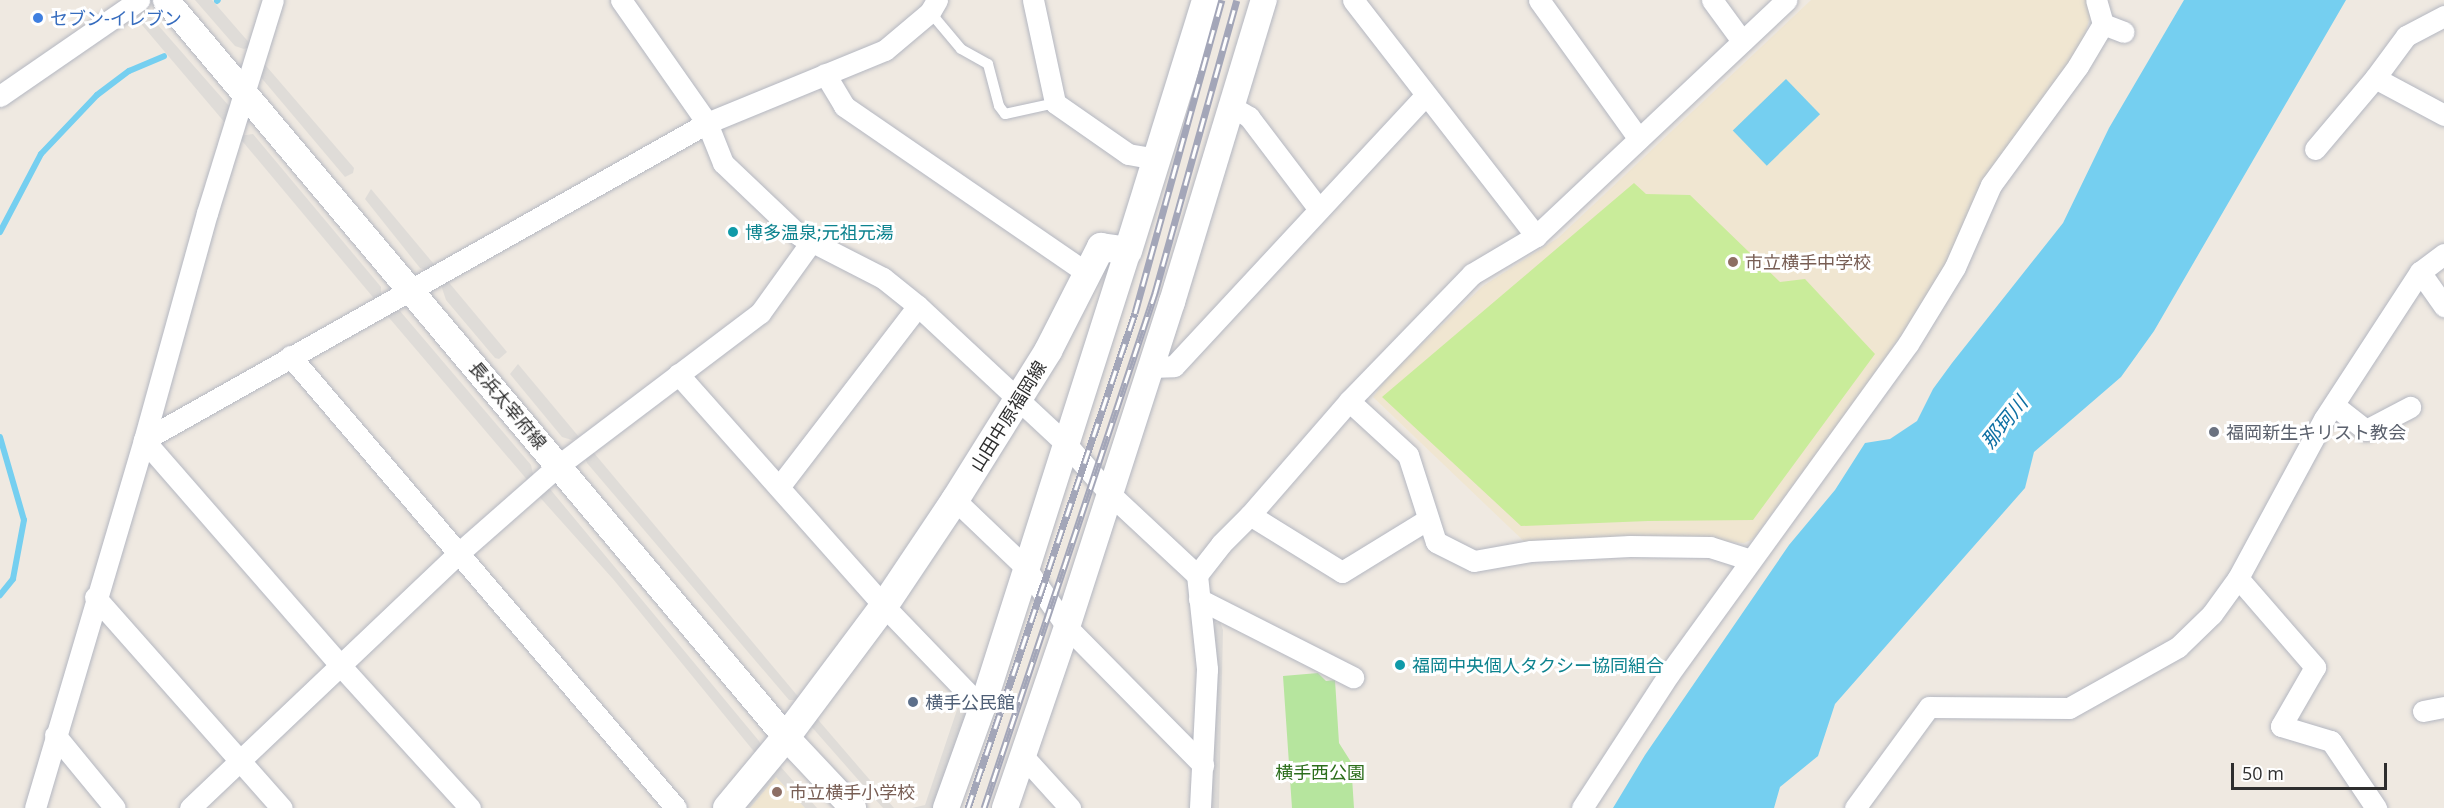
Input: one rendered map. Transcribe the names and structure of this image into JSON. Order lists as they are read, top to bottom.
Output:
{
  "streets": {
    "main road": ["山田中原福岡線"],
    "street": ["長浜太宰府線"]
  },
  "crossings": [
    ["長浜太宰府線", "山田中原福岡線"]
  ],
  "water": ["那珂川"],
  "parks": ["横手西公園"],
  "places": [
    "セブン-イレブン",
    "博多温泉;元祖元湯",
    "市立横手中学校",
    "福岡新生キリスト教会",
    "福岡中央個人タクシー協同組合",
    "横手公民館",
    "市立横手小学校"
  ],
  "scale_bar": "50 m"
}
